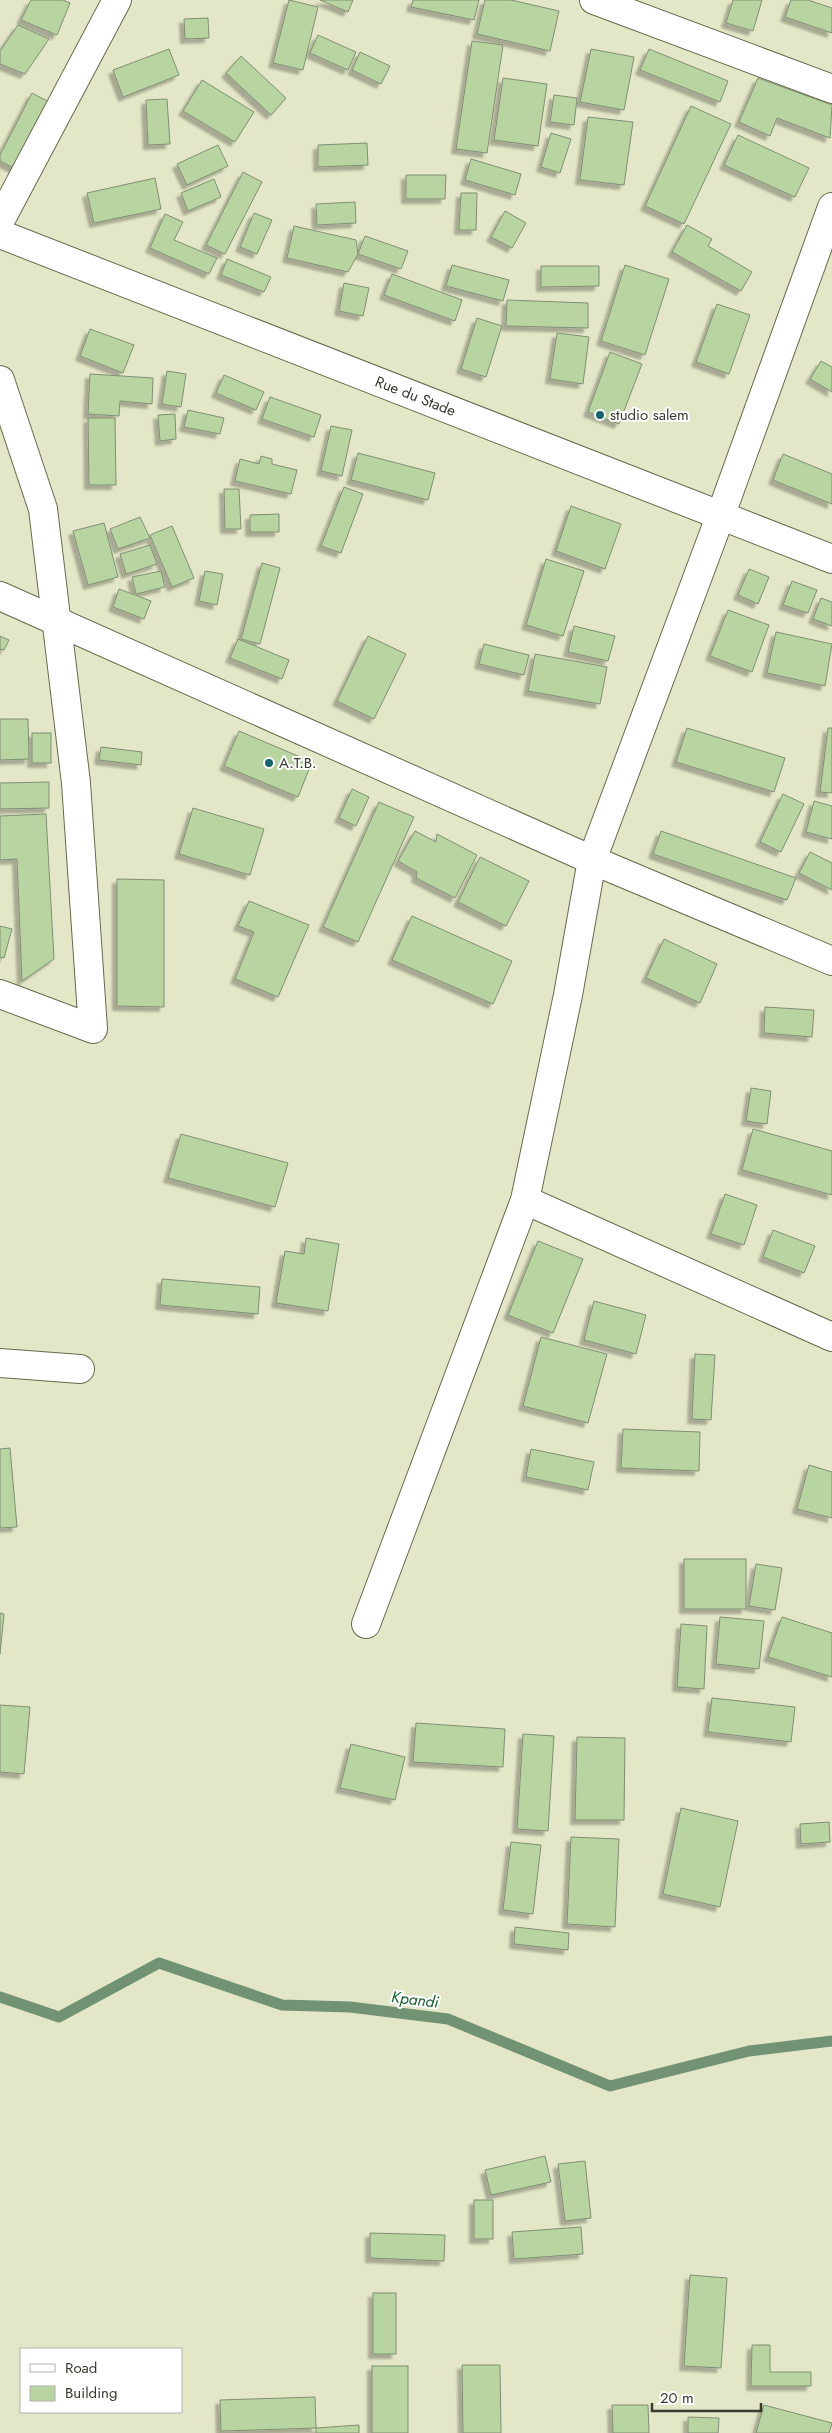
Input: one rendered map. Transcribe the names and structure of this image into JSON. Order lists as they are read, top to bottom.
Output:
{
  "streets": {
    "street": ["Rue du Stade"]
  },
  "water": ["Kpandi"],
  "places": ["studio salem", "A.T.B."],
  "legend": ["Road", "Building"],
  "scale_bar": "20 m"
}
